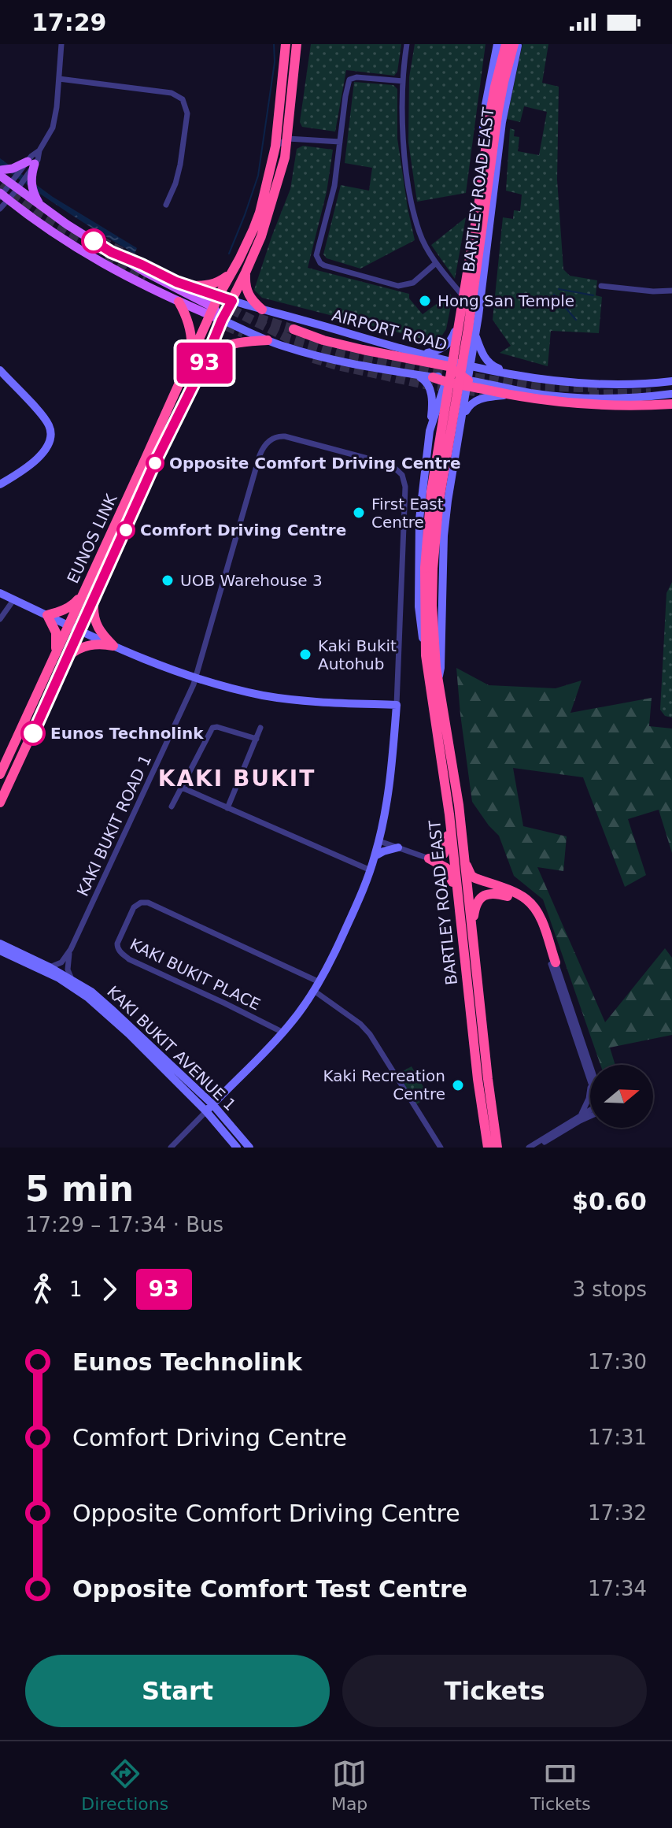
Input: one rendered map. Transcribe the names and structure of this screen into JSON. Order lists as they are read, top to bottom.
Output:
{
  "streets": {
    "highway": ["BARTLEY ROAD EAST", "EUNOS LINK"],
    "main road": ["AIRPORT ROAD", "KAKI BUKIT AVENUE 1"],
    "street": ["KAKI BUKIT ROAD 1", "KAKI BUKIT PLACE"]
  },
  "crossings": [
    ["BARTLEY ROAD EAST", "AIRPORT ROAD"],
    ["AIRPORT ROAD", "EUNOS LINK"],
    ["KAKI BUKIT ROAD 1", "KAKI BUKIT AVENUE 1"]
  ],
  "districts": ["KAKI BUKIT"],
  "places": [
    "Hong San Temple",
    "Opposite Comfort Driving Centre",
    "First East Centre",
    "Comfort Driving Centre",
    "UOB Warehouse 3",
    "Kaki Bukit Autohub",
    "Eunos Technolink",
    "Kaki Recreation Centre"
  ],
  "lines": ["bus line 93"],
  "north": "right",
  "page": {
    "status": "17:29",
    "on_map": "93",
    "heading": ["5 min", "17:29 – 17:34 · Bus", "$0.60"],
    "legs": ["1", "93", "3 stops"],
    "list": [
      {
        "name": "Eunos Technolink",
        "value": "17:30"
      },
      {
        "name": "Comfort Driving Centre",
        "value": "17:31"
      },
      {
        "name": "Opposite Comfort Driving Centre",
        "value": "17:32"
      },
      {
        "name": "Opposite Comfort Test Centre",
        "value": "17:34"
      }
    ],
    "buttons": ["Start", "Tickets"],
    "tabs": ["Directions", "Map", "Tickets"]
  }
}
